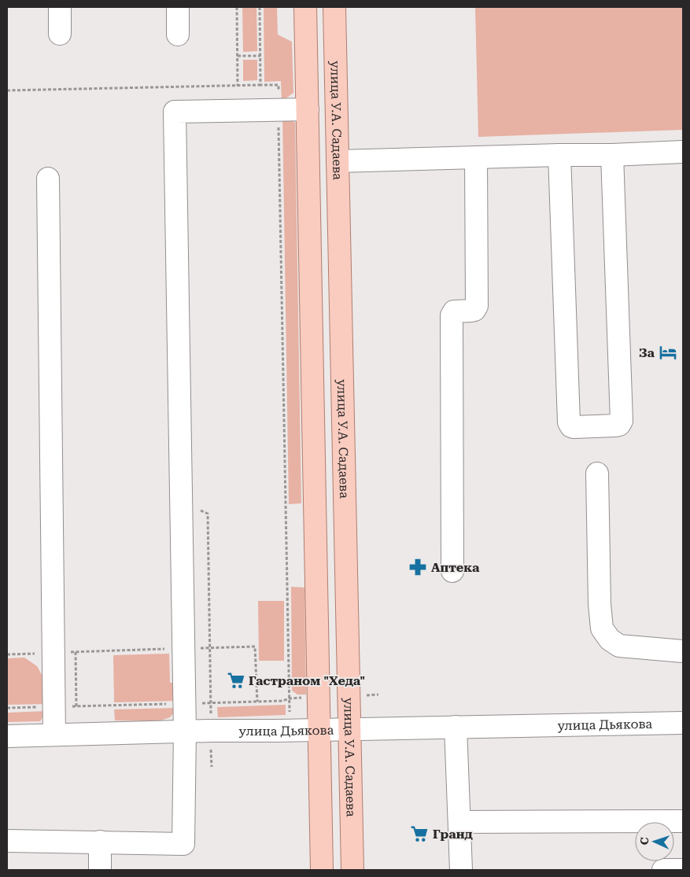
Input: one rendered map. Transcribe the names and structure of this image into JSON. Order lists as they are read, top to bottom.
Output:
{
  "streets": {
    "main road": ["улица У.А. Садаева"],
    "street": ["улица Дьякова"]
  },
  "crossings": [
    ["улица У.А. Садаева", "улица Дьякова"]
  ],
  "places": {
    "hotel": ["За"],
    "pharmacy": ["Аптека"],
    "supermarket": ["Гастраном \"Хеда\"", "Гранд"]
  },
  "north": "left"
}
